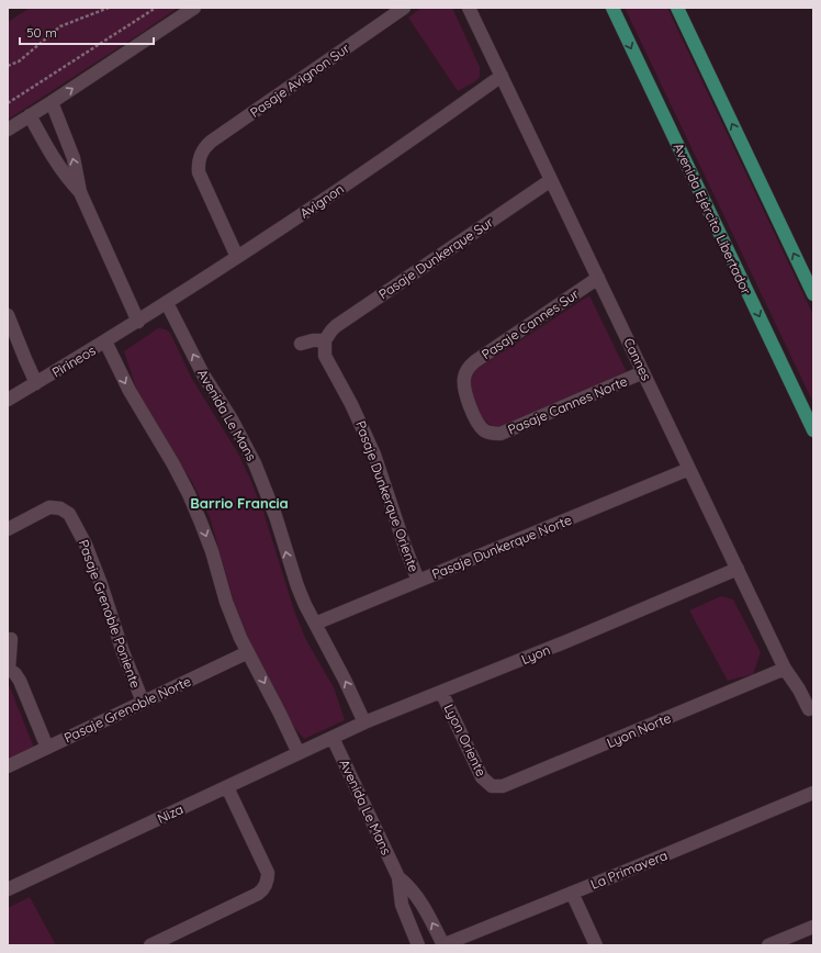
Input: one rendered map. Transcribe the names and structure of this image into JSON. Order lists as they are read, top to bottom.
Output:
{
  "streets": {
    "main road": ["Avenida Ejército Libertador"],
    "street": [
      "Pasaje Avignon Sur",
      "Avignon",
      "Pasaje Dunkerque Sur",
      "Pasaje Cannes Sur",
      "Cannes",
      "Pirineos",
      "Pasaje Cannes Norte",
      "Avenida Le Mans",
      "Pasaje Dunkerque Oriente",
      "Pasaje Dunkerque Norte",
      "Pasaje Grenoble Poniente",
      "Lyon",
      "Pasaje Grenoble Norte",
      "Lyon Norte",
      "Lyon Oriente",
      "Niza",
      "La Primavera"
    ]
  },
  "crossings": [
    ["Pasaje Avignon Sur", "Avignon"],
    ["Avignon", "Cannes"],
    ["Avignon", "Pirineos"],
    ["Avignon", "Avenida Le Mans"],
    ["Pasaje Dunkerque Sur", "Cannes"],
    ["Pasaje Dunkerque Sur", "Pasaje Dunkerque Oriente"],
    ["Pasaje Cannes Sur", "Cannes"],
    ["Pasaje Cannes Sur", "Pasaje Cannes Norte"],
    ["Cannes", "Pasaje Cannes Norte"],
    ["Cannes", "Pasaje Dunkerque Norte"],
    ["Cannes", "Lyon"],
    ["Cannes", "Lyon Norte"],
    ["Avenida Le Mans", "Pasaje Dunkerque Norte"],
    ["Avenida Le Mans", "Lyon"],
    ["Avenida Le Mans", "Niza"],
    ["Avenida Le Mans", "La Primavera"],
    ["Pasaje Dunkerque Oriente", "Pasaje Dunkerque Norte"],
    ["Pasaje Grenoble Poniente", "Pasaje Grenoble Norte"],
    ["Lyon", "Lyon Oriente"],
    ["Lyon", "Niza"],
    ["Lyon Norte", "Lyon Oriente"]
  ],
  "districts": ["Barrio Francia"],
  "scale_bar": "50 m"
}
